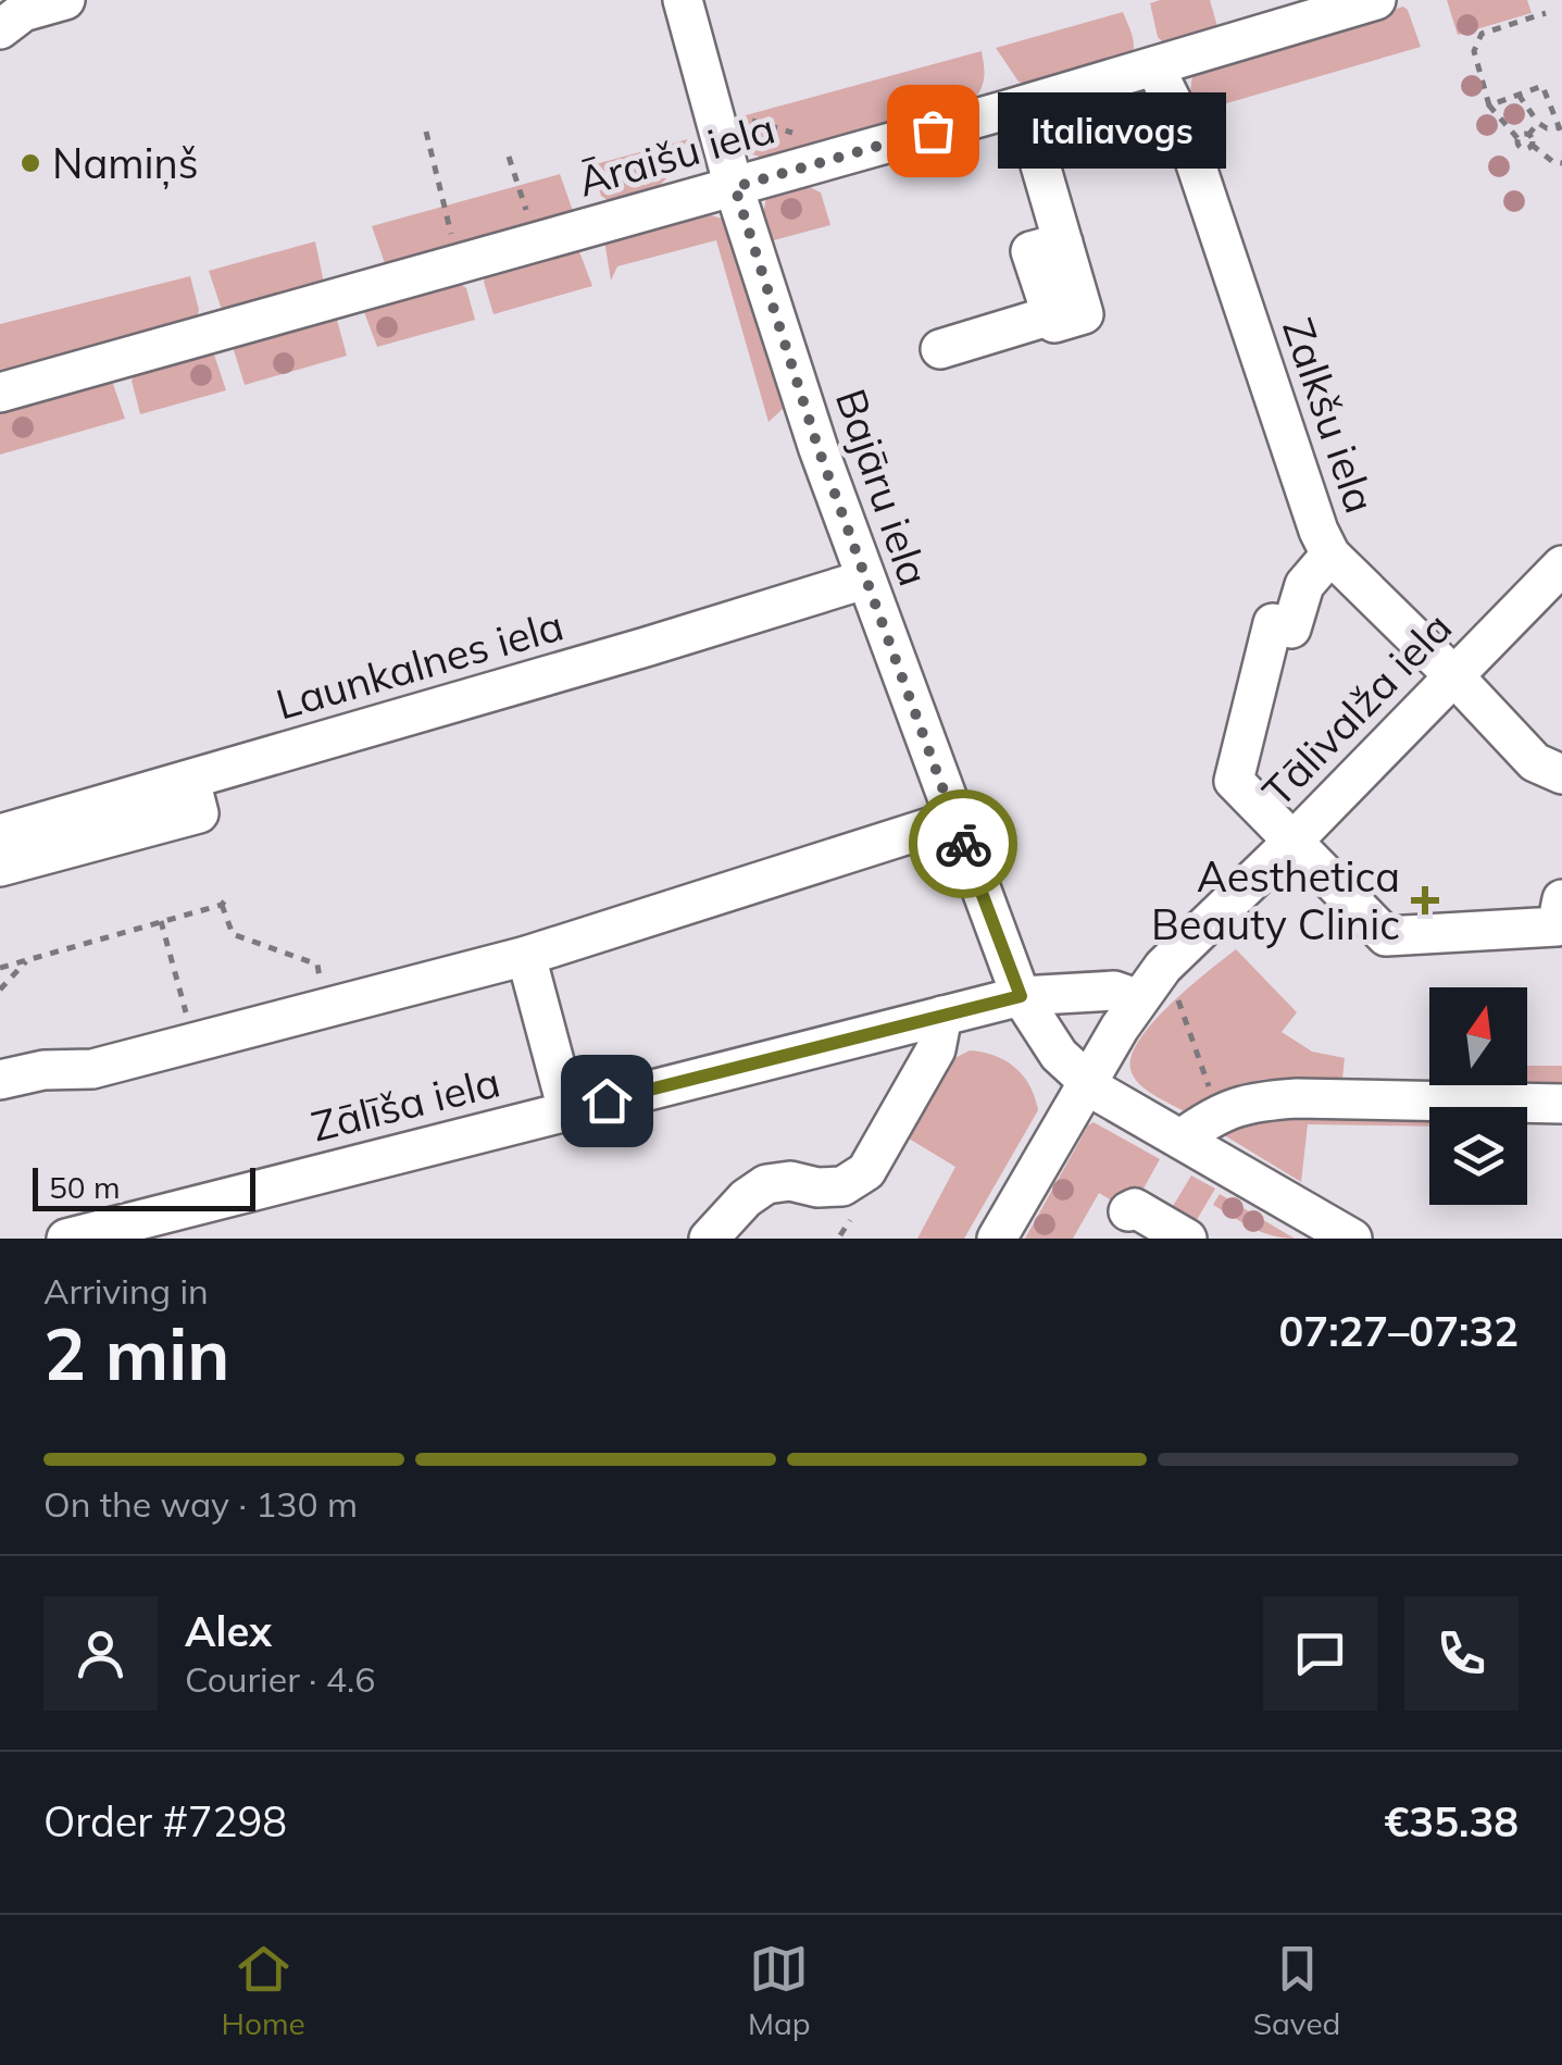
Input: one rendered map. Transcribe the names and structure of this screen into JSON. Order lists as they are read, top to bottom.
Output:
{
  "streets": {
    "street": [
      "Āraišu iela",
      "Zalkšu iela",
      "Bajāru iela",
      "Launkalnes iela",
      "Tālivalža iela",
      "Zālīša iela"
    ]
  },
  "crossings": [
    ["Āraišu iela", "Zalkšu iela"],
    ["Āraišu iela", "Bajāru iela"],
    ["Zalkšu iela", "Tālivalža iela"],
    ["Bajāru iela", "Launkalnes iela"],
    ["Bajāru iela", "Tālivalža iela"],
    ["Bajāru iela", "Zālīša iela"]
  ],
  "places": {
    "other": ["Italiavogs", "Namiņš"],
    "health": ["Aesthetica Beauty Clinic"]
  },
  "scale_bar": "50 m",
  "north": "top",
  "page": {
    "bubble": "Italiavogs",
    "scale": "50 m",
    "heading": ["2 min", "Arriving in", "07:27–07:32"],
    "panel": [
      "Alex",
      "Courier · 4.6",
      "Order #7298",
      "€35.38"
    ],
    "bar": "On the way · 130 m",
    "tabs": ["Home", "Map", "Saved"]
  }
}
